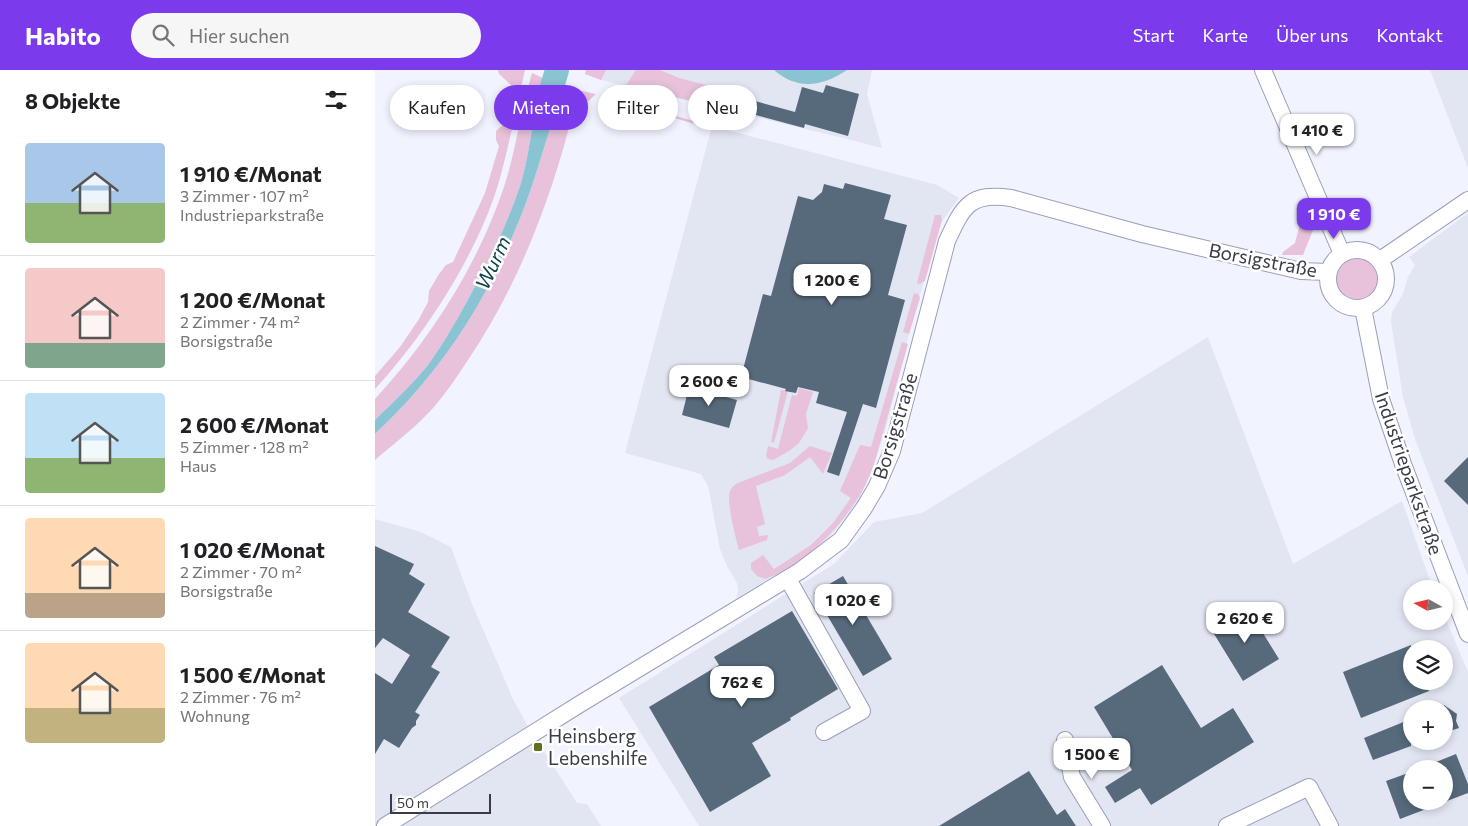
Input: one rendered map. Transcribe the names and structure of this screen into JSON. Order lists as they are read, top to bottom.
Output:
{
  "streets": {
    "street": ["Borsigstraße", "Industrieparkstraße"]
  },
  "crossings": [
    ["Borsigstraße", "Industrieparkstraße"]
  ],
  "water": ["Wurm"],
  "places": {
    "transit": ["Heinsberg Lebenshilfe"]
  },
  "scale_bar": "50 m",
  "north": "left",
  "page": {
    "header": "Habito",
    "search": "Hier suchen",
    "nav": [
      "Start",
      "Karte",
      "Über uns",
      "Kontakt"
    ],
    "heading": "8 Objekte",
    "chip": [
      "Kaufen",
      "Mieten",
      "Filter",
      "Neu"
    ],
    "price": [
      "1 410 €",
      "1 910 €",
      "1 200 €",
      "2 600 €",
      "1 020 €",
      "2 620 €",
      "762 €",
      "1 500 €"
    ],
    "list": [
      {
        "name": "1 910 €/Monat",
        "note": "3 Zimmer · 107 m² · Industrieparkstraße"
      },
      {
        "name": "1 200 €/Monat",
        "note": "2 Zimmer · 74 m² · Borsigstraße"
      },
      {
        "name": "2 600 €/Monat",
        "note": "5 Zimmer · 128 m² · Haus"
      },
      {
        "name": "1 020 €/Monat",
        "note": "2 Zimmer · 70 m² · Borsigstraße"
      },
      {
        "name": "1 500 €/Monat",
        "note": "2 Zimmer · 76 m² · Wohnung"
      }
    ],
    "map_buttons": ["+", "−"],
    "scale": "50 m"
  }
}
